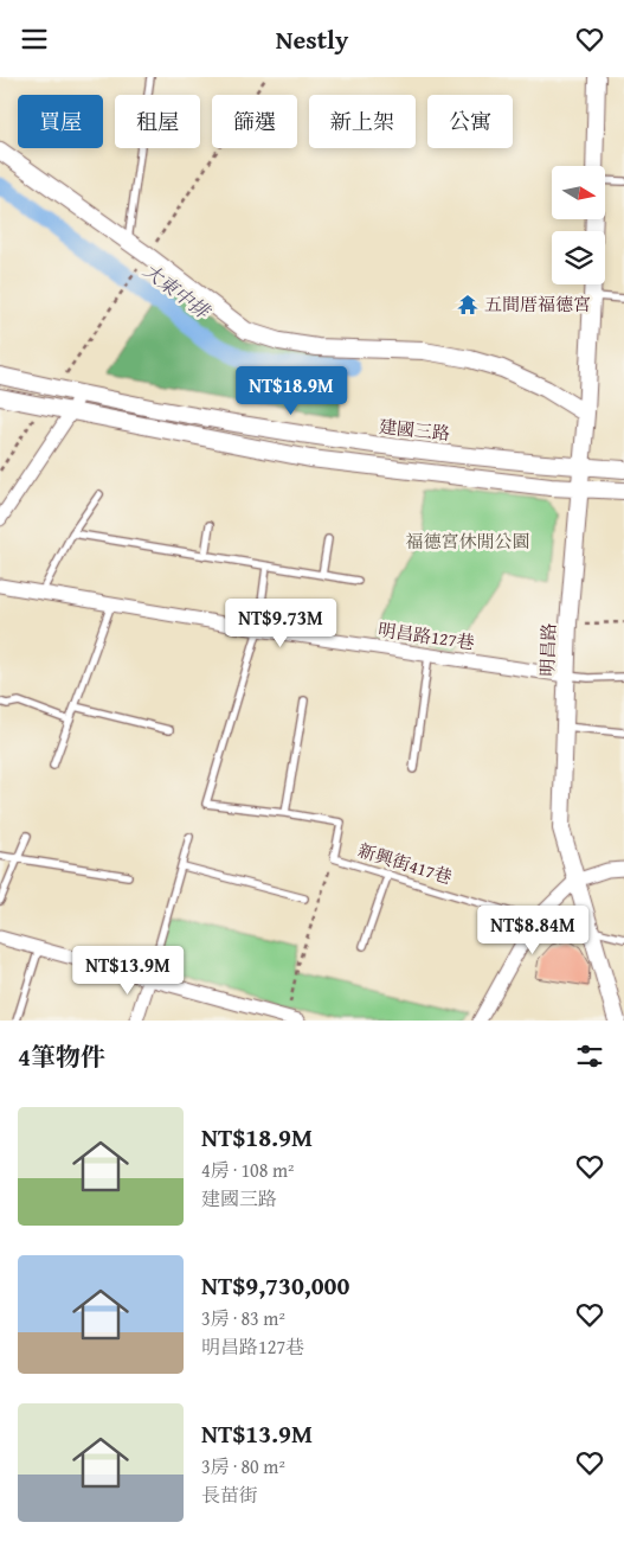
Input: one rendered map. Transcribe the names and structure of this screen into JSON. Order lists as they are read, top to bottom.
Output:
{
  "streets": {
    "street": ["建國三路", "明昌路127巷", "明昌路"],
    "lane": ["新興街417巷"]
  },
  "crossings": [
    ["建國三路", "明昌路"],
    ["明昌路127巷", "明昌路"]
  ],
  "water": ["大東中排"],
  "parks": ["福德宮休閒公園"],
  "places": {
    "temple": ["五間厝福德宮"]
  },
  "north": "right",
  "page": {
    "header": "Nestly",
    "chip": [
      "買屋",
      "租屋",
      "篩選",
      "新上架",
      "公寓"
    ],
    "price": [
      "NT$18.9M",
      "NT$9.73M",
      "NT$8.84M",
      "NT$13.9M"
    ],
    "heading": "4筆物件",
    "list": [
      {
        "name": "NT$18.9M",
        "note": "4房 · 108 m² · 建國三路"
      },
      {
        "name": "NT$9,730,000",
        "note": "3房 · 83 m² · 明昌路127巷"
      },
      {
        "name": "NT$13.9M",
        "note": "3房 · 80 m² · 長苗街"
      }
    ]
  }
}
